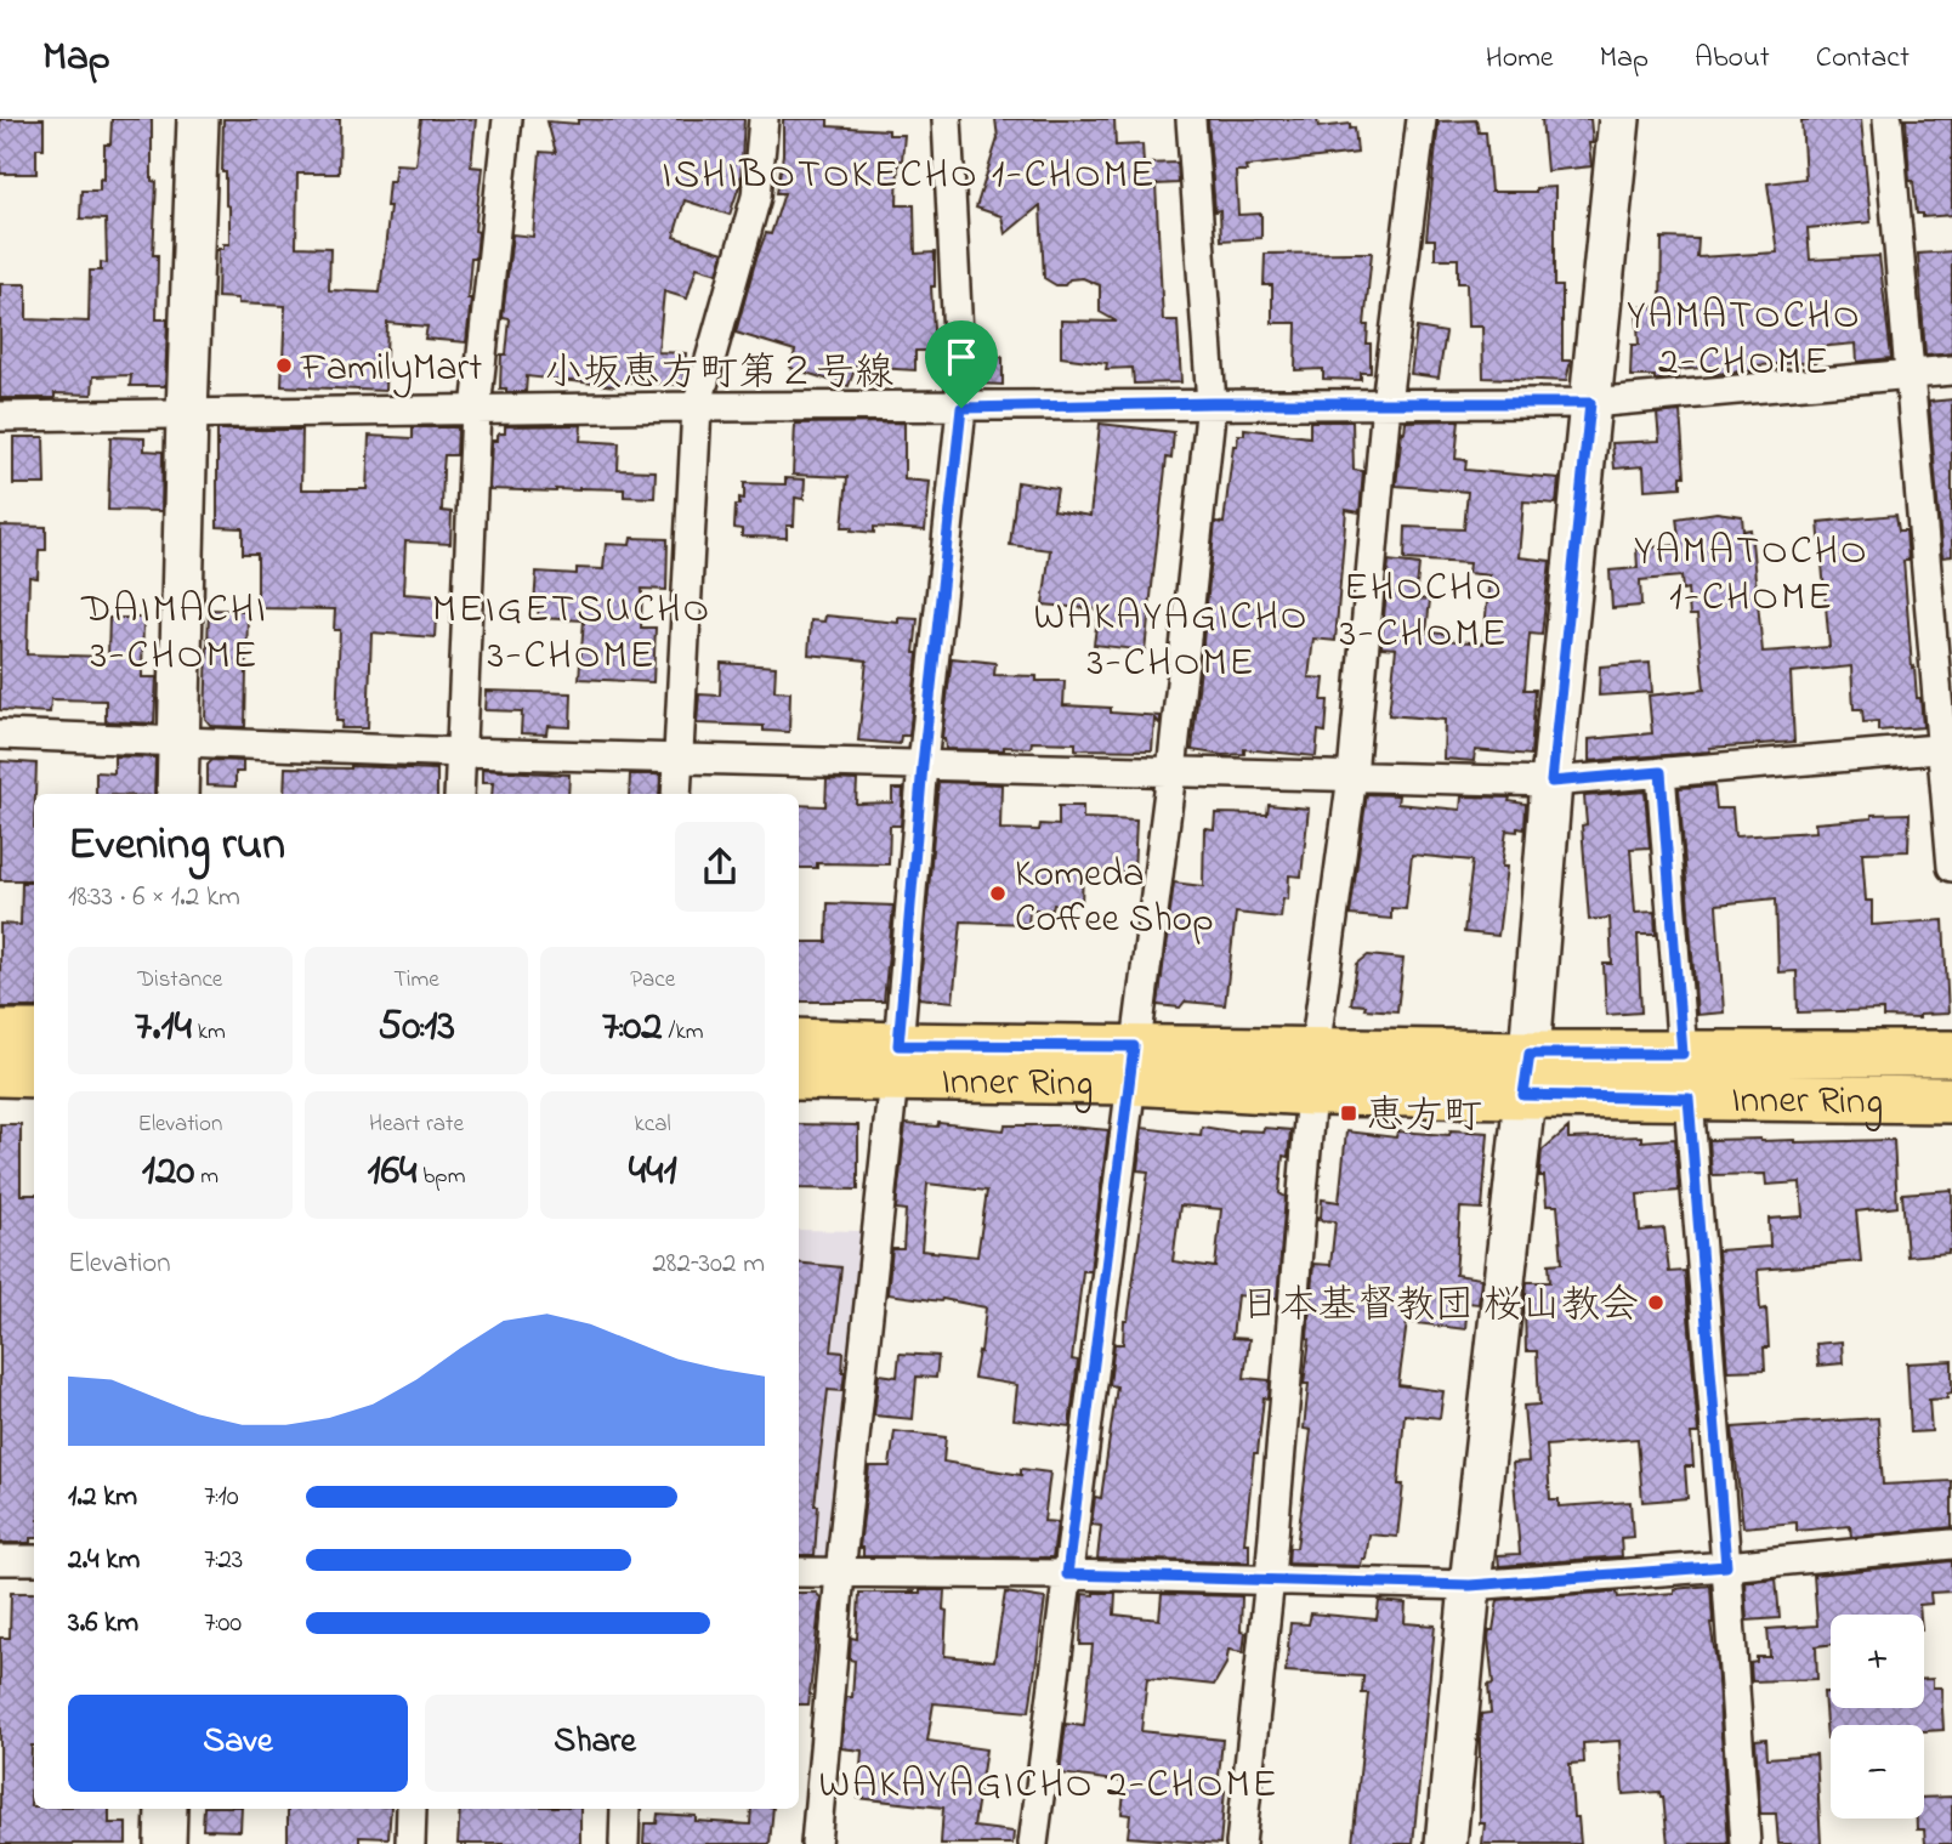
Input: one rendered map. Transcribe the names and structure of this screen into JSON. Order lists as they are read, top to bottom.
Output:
{
  "streets": {
    "main road": ["Inner Ring"],
    "street": ["小坂恵方町第２号線"]
  },
  "districts": [
    "ISHIBOTOKECHO 1-CHOME",
    "YAMATOCHO 2-CHOME",
    "YAMATOCHO 1-CHOME",
    "EHOCHO 3-CHOME",
    "DAIMACHI 3-CHOME",
    "MEIGETSUCHO 3-CHOME",
    "WAKAYAGICHO 3-CHOME",
    "WAKAYAGICHO 2-CHOME"
  ],
  "places": {
    "other": ["FamilyMart", "Komeda Coffee Shop", "日本基督教団 桜山教会"],
    "transit": ["恵方町"]
  },
  "page": {
    "header": "Map",
    "nav": [
      "Home",
      "Map",
      "About",
      "Contact"
    ],
    "heading": ["Evening run", "18:33 · 6 × 1.2 km"],
    "stats": [
      ["Distance", "7.14 km"],
      ["Time", "50:13"],
      ["Pace", "7:02 /km"],
      ["Elevation", "120 m"],
      ["Heart rate", "164 bpm"],
      ["kcal", "441"]
    ],
    "chart": ["Elevation", "282–302 m"],
    "list": [
      {
        "name": "1.2 km",
        "note": "7:10"
      },
      {
        "name": "2.4 km",
        "note": "7:23"
      },
      {
        "name": "3.6 km",
        "note": "7:00"
      }
    ],
    "map_buttons": ["+", "−"],
    "buttons": ["Save", "Share"]
  }
}
